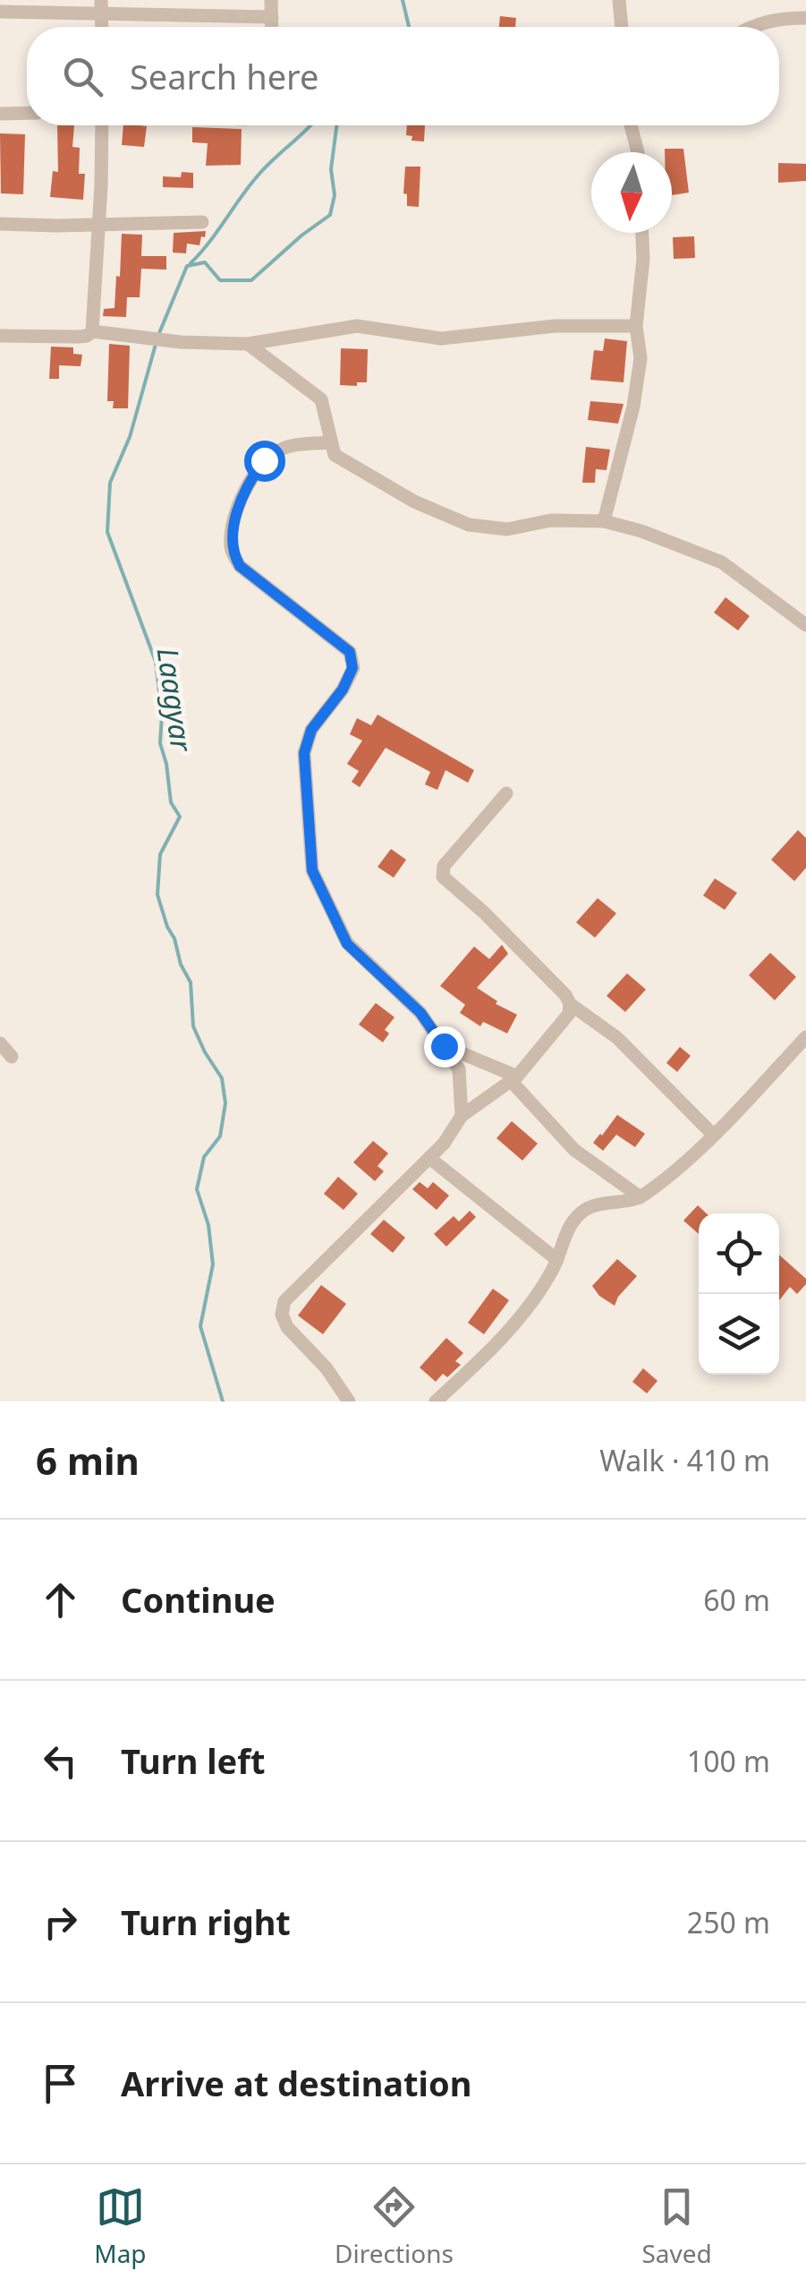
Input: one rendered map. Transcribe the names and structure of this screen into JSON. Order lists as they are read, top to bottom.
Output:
{
  "water": ["Laagyar"],
  "north": "bottom",
  "page": {
    "search": "Search here",
    "heading": ["6 min", "Walk · 410 m"],
    "list": [
      ["Continue", "60 m"],
      ["Turn left", "100 m"],
      ["Turn right", "250 m"],
      "Arrive at destination"
    ],
    "nav": ["Map", "Directions", "Saved"]
  }
}
